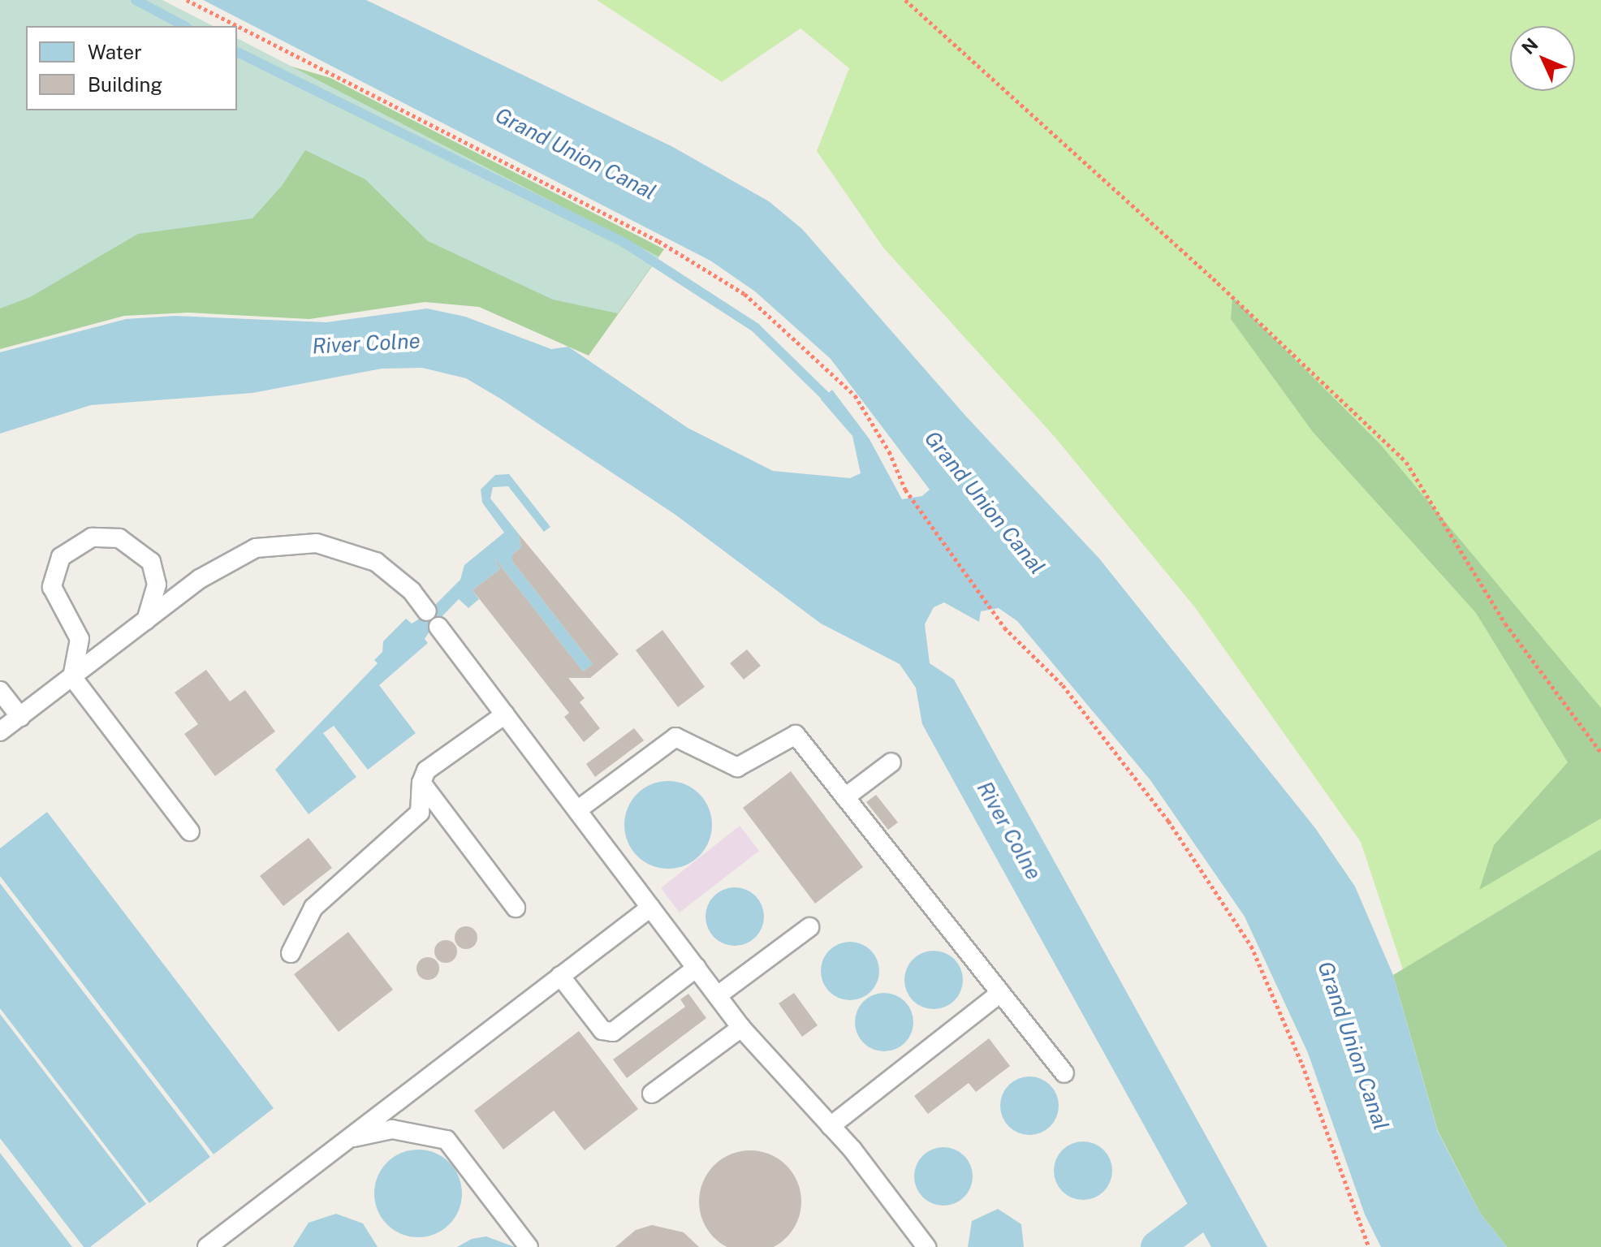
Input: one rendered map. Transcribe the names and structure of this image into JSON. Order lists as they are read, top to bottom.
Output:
{
  "water": ["Grand Union Canal", "River Colne"],
  "legend": ["Water", "Building"],
  "north": "top left"
}
